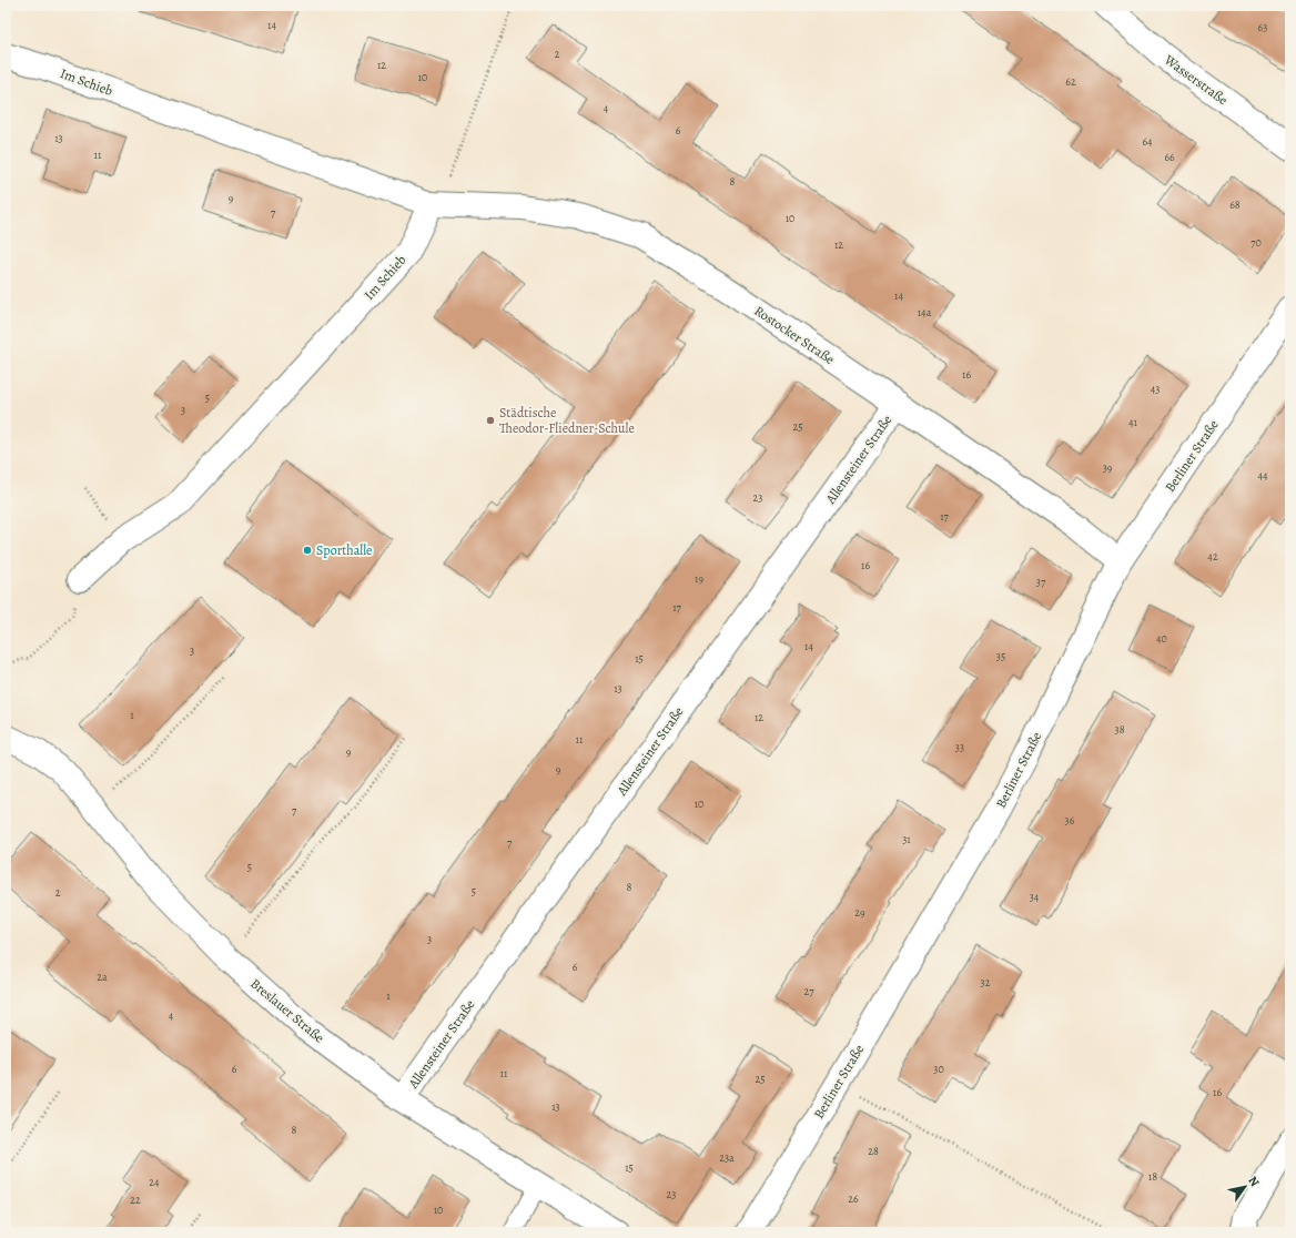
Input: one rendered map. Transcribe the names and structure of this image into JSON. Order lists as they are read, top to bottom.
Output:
{
  "streets": {
    "street": [
      "Wasserstraße",
      "Im Schieb",
      "Rostocker Straße",
      "Berliner Straße",
      "Allensteiner Straße",
      "Breslauer Straße"
    ]
  },
  "crossings": [
    ["Im Schieb", "Rostocker Straße"],
    ["Rostocker Straße", "Berliner Straße"],
    ["Rostocker Straße", "Allensteiner Straße"],
    ["Allensteiner Straße", "Breslauer Straße"]
  ],
  "places": ["Städtische Theodor-Fliedner-Schule", "Sporthalle"],
  "house_numbers": [
    "14",
    "63",
    "2",
    "12",
    "10",
    "62",
    "4",
    "6",
    "13",
    "64",
    "11",
    "66",
    "8",
    "9",
    "68",
    "7",
    "10",
    "70",
    "12",
    "14",
    "14a",
    "16",
    "43",
    "5",
    "3",
    "41",
    "25",
    "39",
    "44",
    "23",
    "17",
    "42",
    "16",
    "19",
    "37",
    "17",
    "40",
    "14",
    "3",
    "35",
    "15",
    "13",
    "1",
    "12",
    "38",
    "11",
    "33",
    "9",
    "9",
    "10",
    "7",
    "36",
    "31",
    "7",
    "5",
    "8",
    "5",
    "2",
    "34",
    "29",
    "3",
    "6",
    "2a",
    "32",
    "27",
    "1",
    "4",
    "6",
    "30",
    "11",
    "25",
    "16",
    "13",
    "8",
    "28",
    "23a",
    "15",
    "18",
    "24",
    "23",
    "26",
    "22",
    "10"
  ],
  "north": "top right"
}
